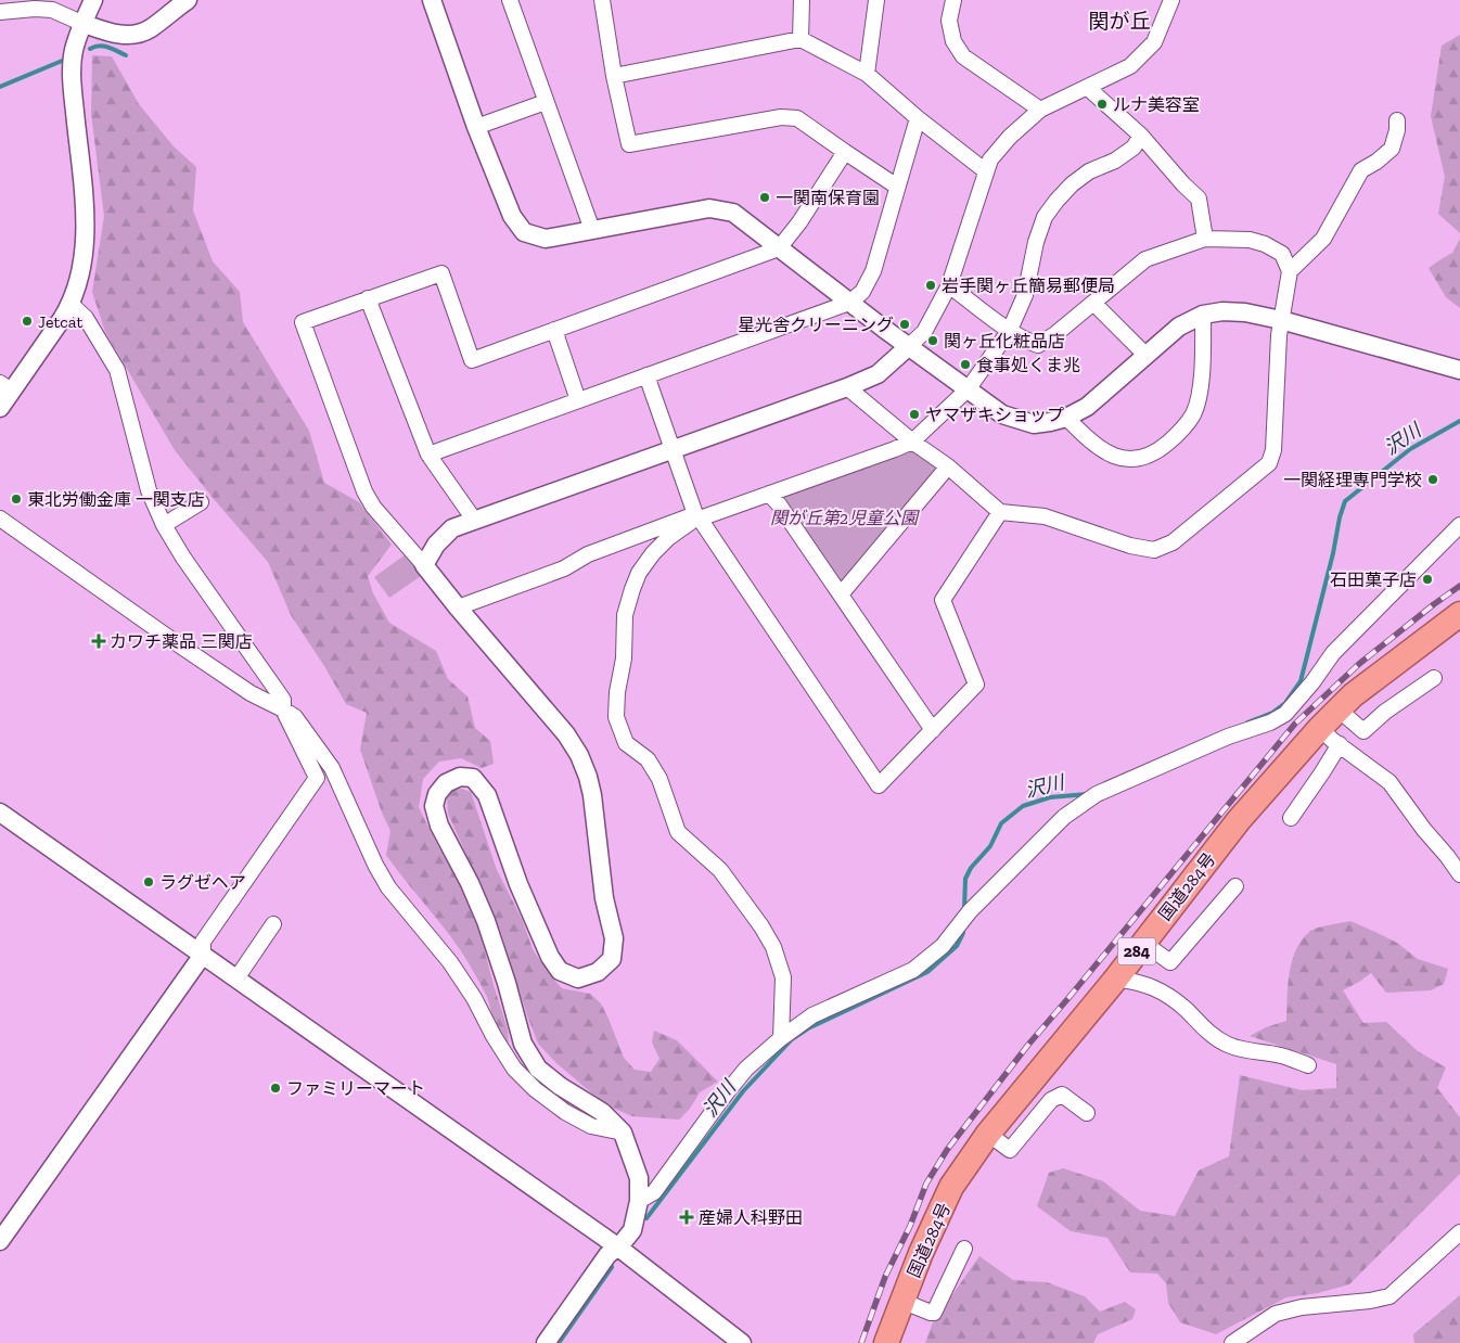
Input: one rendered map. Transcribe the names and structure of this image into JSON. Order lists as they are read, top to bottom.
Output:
{
  "streets": {
    "highway": ["国道284号", "284"]
  },
  "districts": ["関が丘"],
  "water": ["沢川"],
  "parks": ["関が丘第2児童公園"],
  "places": {
    "other": [
      "ルナ美容室",
      "一関南保育園",
      "岩手関ヶ丘簡易郵便局",
      "Jetcat",
      "星光舎クリーニング",
      "関ヶ丘化粧品店",
      "食事処くま兆",
      "ヤマザキショップ",
      "一関経理専門学校",
      "東北労働金庫 一関支店",
      "石田菓子店",
      "ラグゼヘア",
      "ファミリーマート"
    ],
    "health": ["カワチ薬品 三関店", "産婦人科野田"]
  }
}
